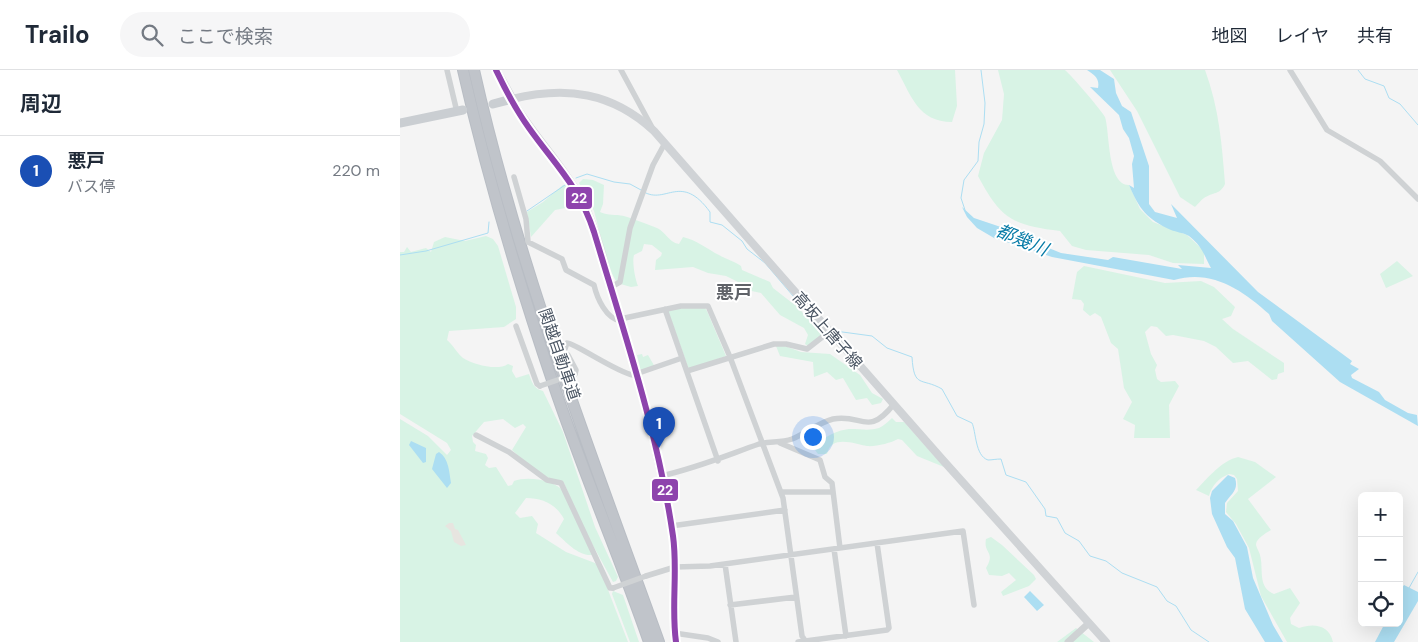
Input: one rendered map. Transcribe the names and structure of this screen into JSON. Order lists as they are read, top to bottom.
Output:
{
  "streets": {
    "highway": ["関越自動車道"],
    "main road": ["高坂上唐子線"]
  },
  "districts": ["悪戸"],
  "water": ["都幾川"],
  "lines": ["transit line 22"],
  "page": {
    "header": "Trailo",
    "search": "ここで検索",
    "nav": ["地図", "レイヤ", "共有"],
    "heading": "周辺",
    "list": [
      {
        "mark": "1",
        "name": "悪戸",
        "note": "バス停",
        "value": "220 m"
      }
    ],
    "pins": "1",
    "map_buttons": ["+", "−"]
  }
}
